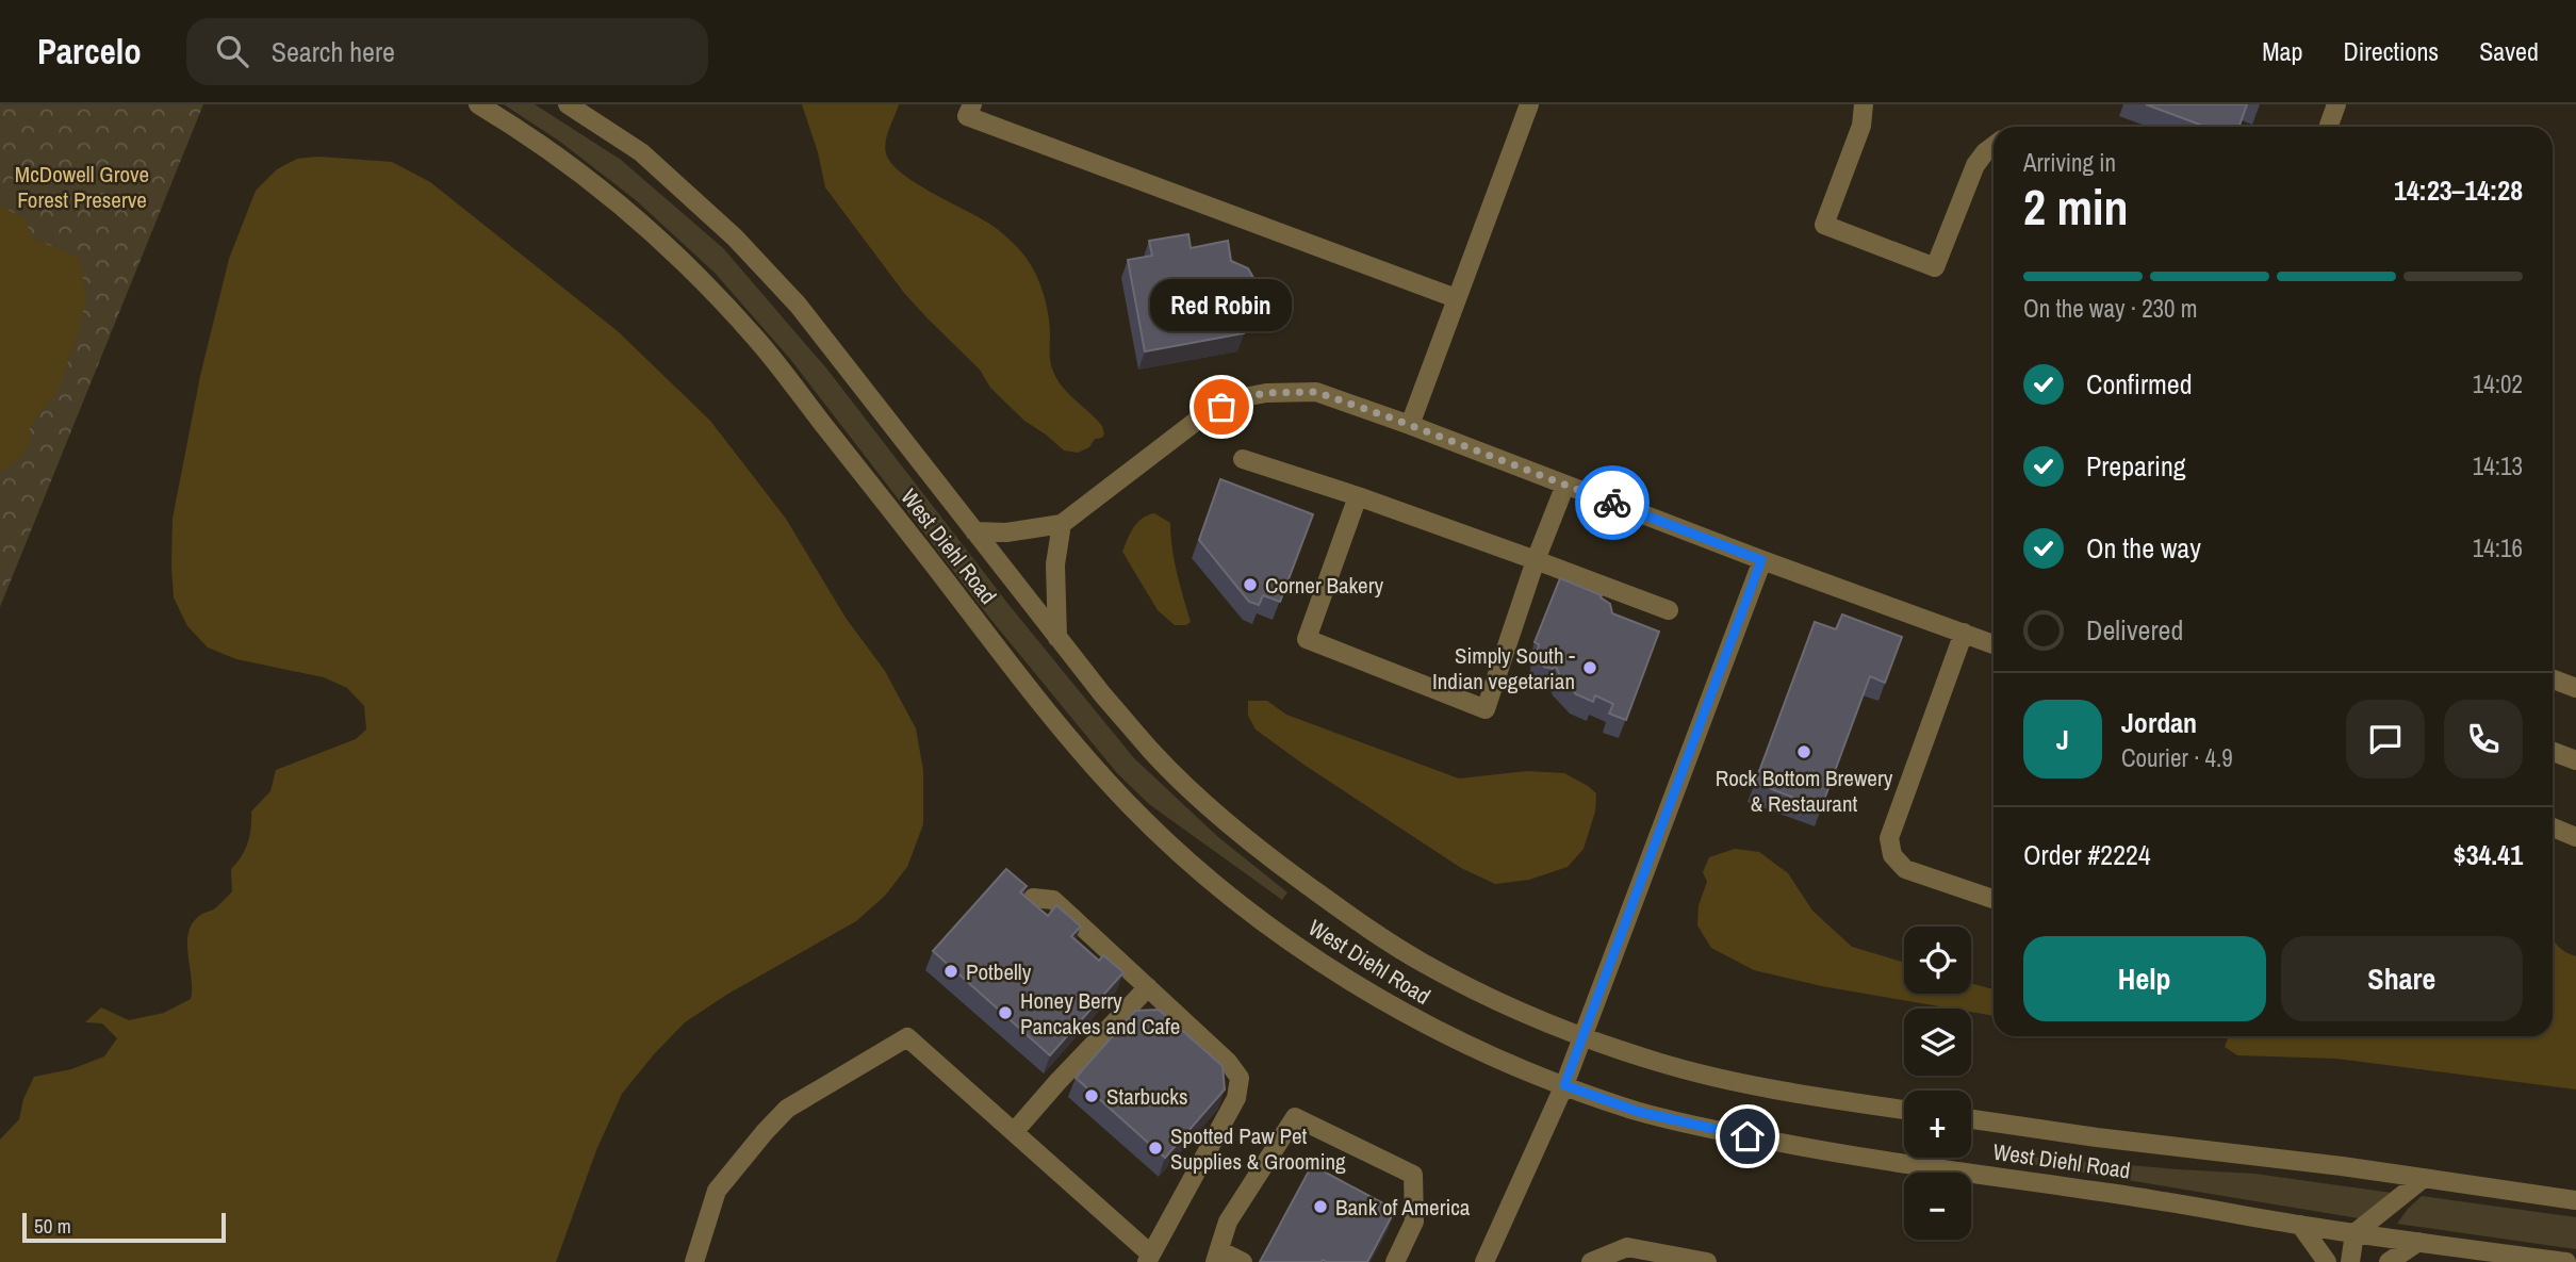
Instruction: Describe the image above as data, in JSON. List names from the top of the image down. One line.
{"streets":{"street":["West Diehl Road"]},"parks":["McDowell Grove Forest Preserve"],"places":["Red Robin","Corner Bakery","Simply South - Indian vegetarian","Rock Bottom Brewery & Restaurant","Potbelly","Honey Berry Pancakes and Cafe","Starbucks","Spotted Paw Pet Supplies & Grooming","Bank of America"],"scale_bar":"50 m","page":{"header":"Parcelo","search":"Search here","nav":["Map","Directions","Saved"],"heading":["2 min","Arriving in","14:23–14:28"],"panel":["Jordan","Courier · 4.9","Order #2224","$34.41"],"bar":"On the way · 230 m","bubble":"Red Robin","list":[["Confirmed","14:02"],["Preparing","14:13"],["On the way","14:16"],"Delivered"],"round":"J","buttons":["Help","Share"],"map_buttons":["+","−"],"scale":"50 m"}}
